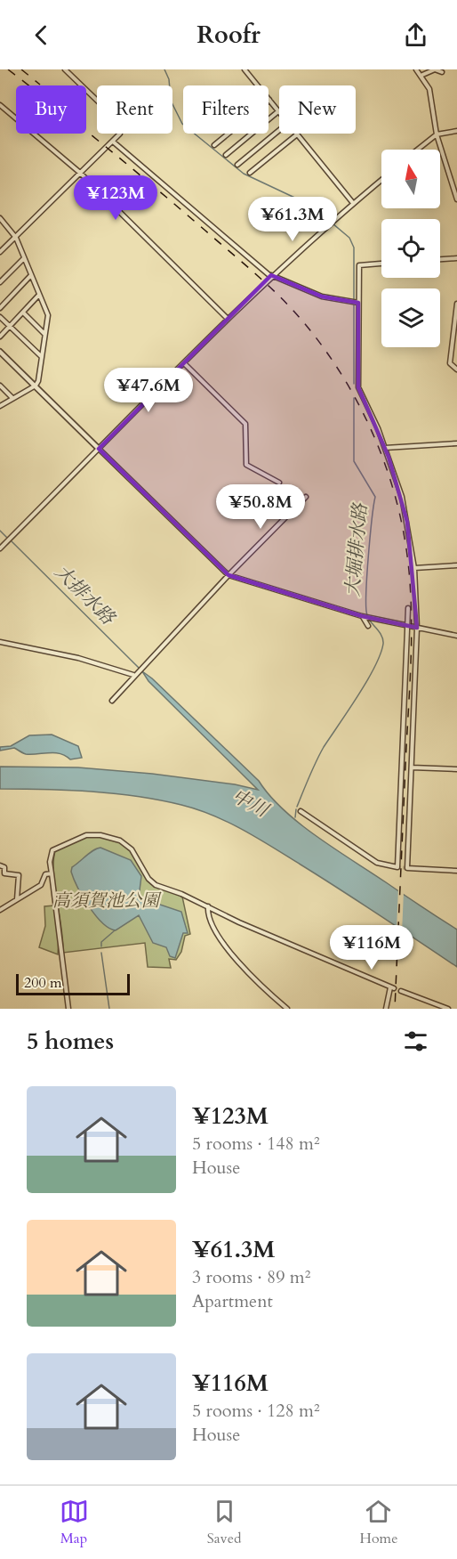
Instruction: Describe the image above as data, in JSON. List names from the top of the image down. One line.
{"water":["大堀排水路","大排水路","中川"],"parks":["高須賀池公園"],"scale_bar":"200 m","north":"top","page":{"header":"Roofr","chip":["Buy","Rent","Filters","New"],"price":["¥123M","¥61.3M","¥47.6M","¥50.8M","¥116M"],"scale":"200 m","heading":"5 homes","list":[{"name":"¥123M","note":"5 rooms · 148 m² · House"},{"name":"¥61.3M","note":"3 rooms · 89 m² · Apartment"},{"name":"¥116M","note":"5 rooms · 128 m² · House"}],"tabs":["Map","Saved","Home"]}}
